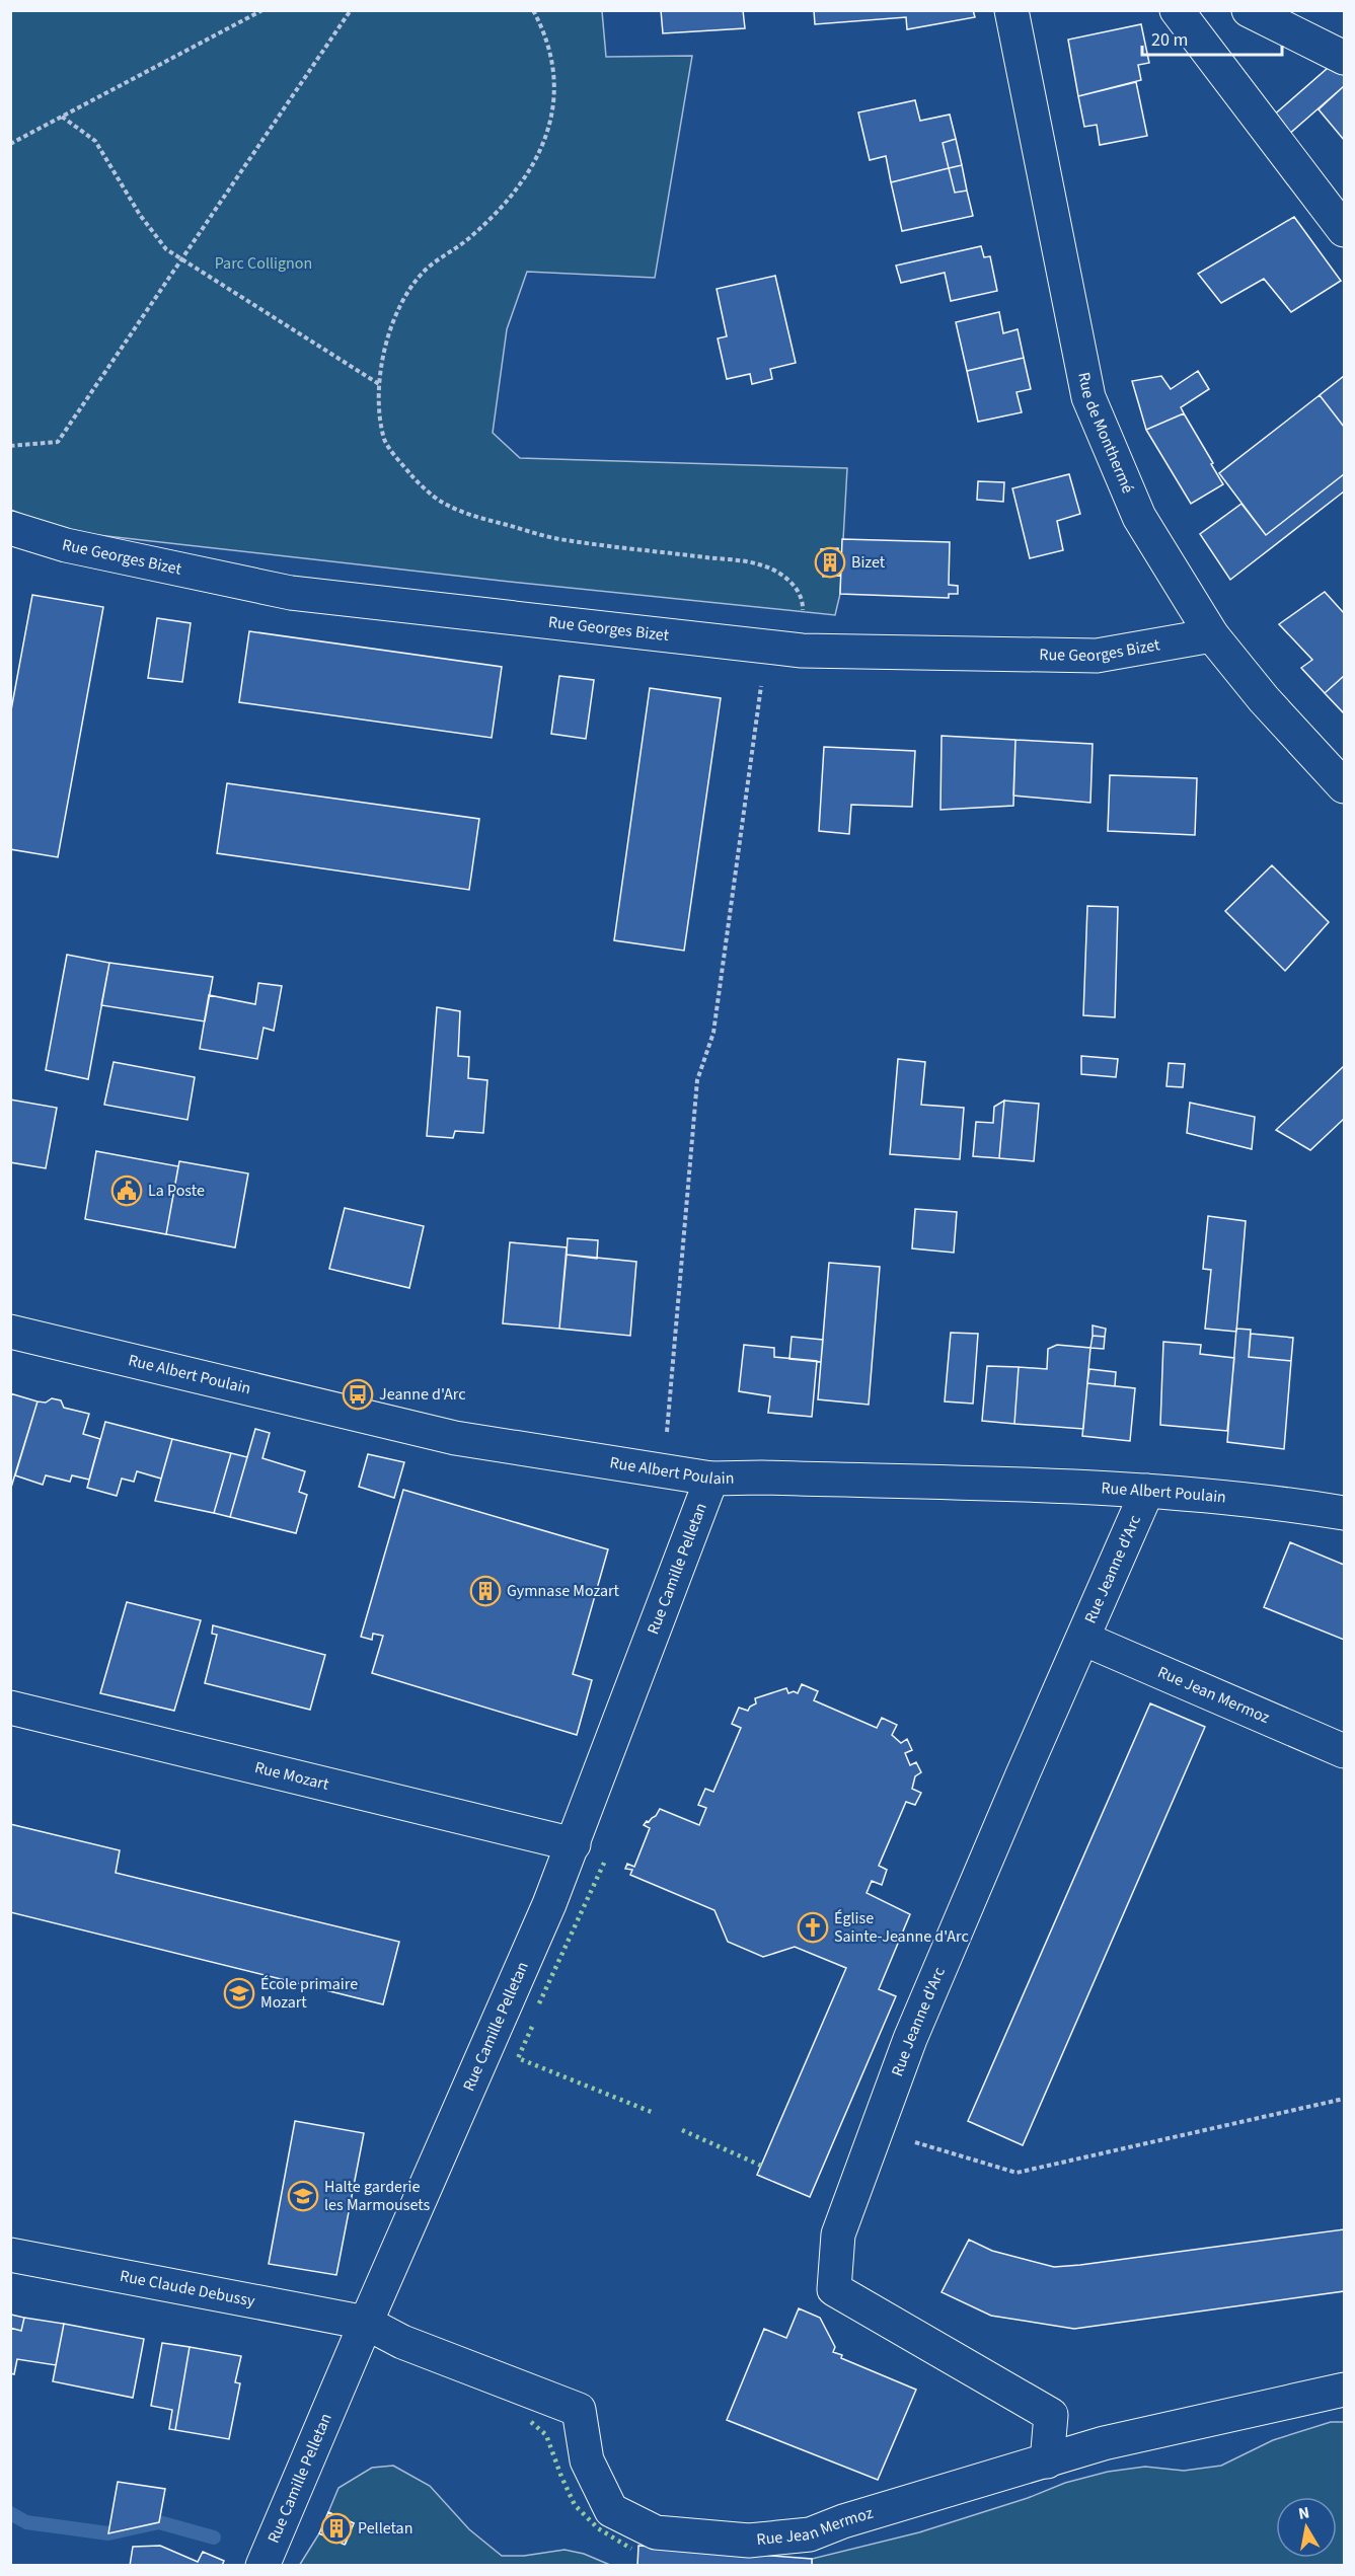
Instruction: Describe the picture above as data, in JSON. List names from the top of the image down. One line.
{"streets":{"street":["Rue de Monthermé","Rue Georges Bizet","Rue Albert Poulain","Rue Camille Pelletan","Rue Jeanne d'Arc","Rue Jean Mermoz","Rue Mozart","Rue Claude Debussy"]},"crossings":[["Rue de Monthermé","Rue Georges Bizet"],["Rue Albert Poulain","Rue Camille Pelletan"],["Rue Albert Poulain","Rue Jeanne d'Arc"],["Rue Camille Pelletan","Rue Jean Mermoz"],["Rue Camille Pelletan","Rue Mozart"],["Rue Camille Pelletan","Rue Claude Debussy"],["Rue Jeanne d'Arc","Rue Jean Mermoz"],["Rue Jean Mermoz","Rue Claude Debussy"]],"parks":["Parc Collignon"],"places":{"building":["Bizet","Gymnase Mozart","Pelletan"],"public building":["La Poste"],"bus stop":["Jeanne d'Arc"],"church":["Église Sainte-Jeanne d'Arc"],"school or university":["École primaire Mozart","Halte garderie les Marmousets"]},"scale_bar":"20 m","north":"top"}
